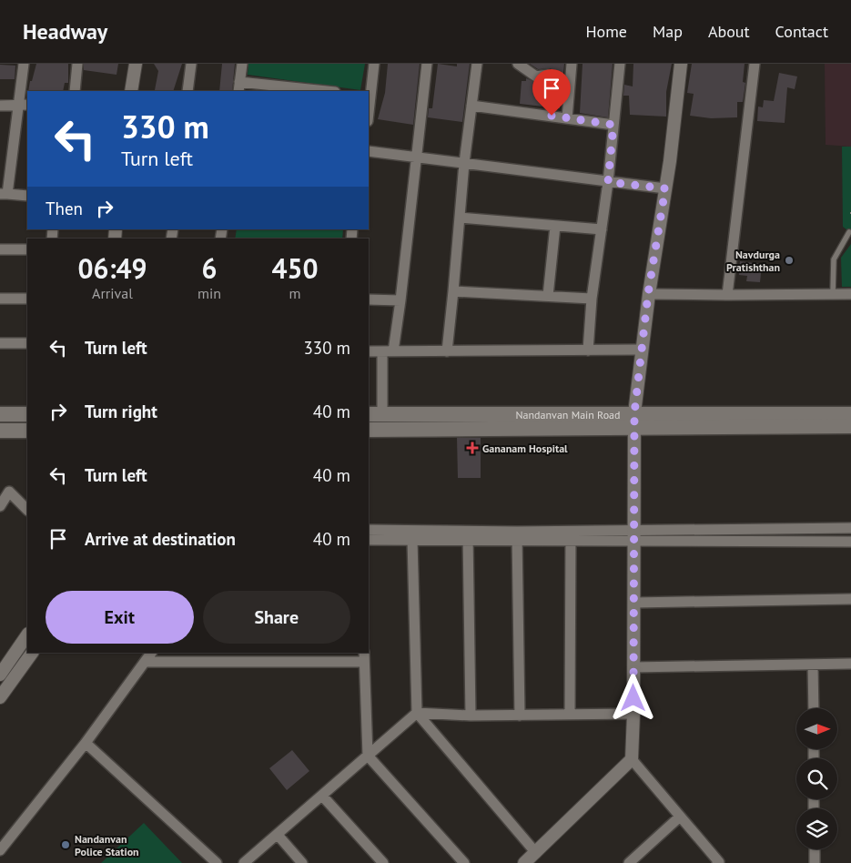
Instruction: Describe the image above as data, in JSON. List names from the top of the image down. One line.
{"streets":{"main road":["Nandanvan Main Road"]},"places":{"other":["Navdurga Pratishthan","Nandanvan Police Station"],"health":["Gananam Hospital"]},"north":"right","page":{"header":"Headway","nav":["Home","Map","About","Contact"],"turn":["330 m","Turn left"],"then":"Then","eta":["06:49","Arrival","6","min","450","m"],"list":[{"name":"Turn left","value":"330 m"},{"name":"Turn right","value":"40 m"},{"name":"Turn left","value":"40 m"},{"name":"Arrive at destination","value":"40 m"}],"buttons":["Exit","Share"]}}
